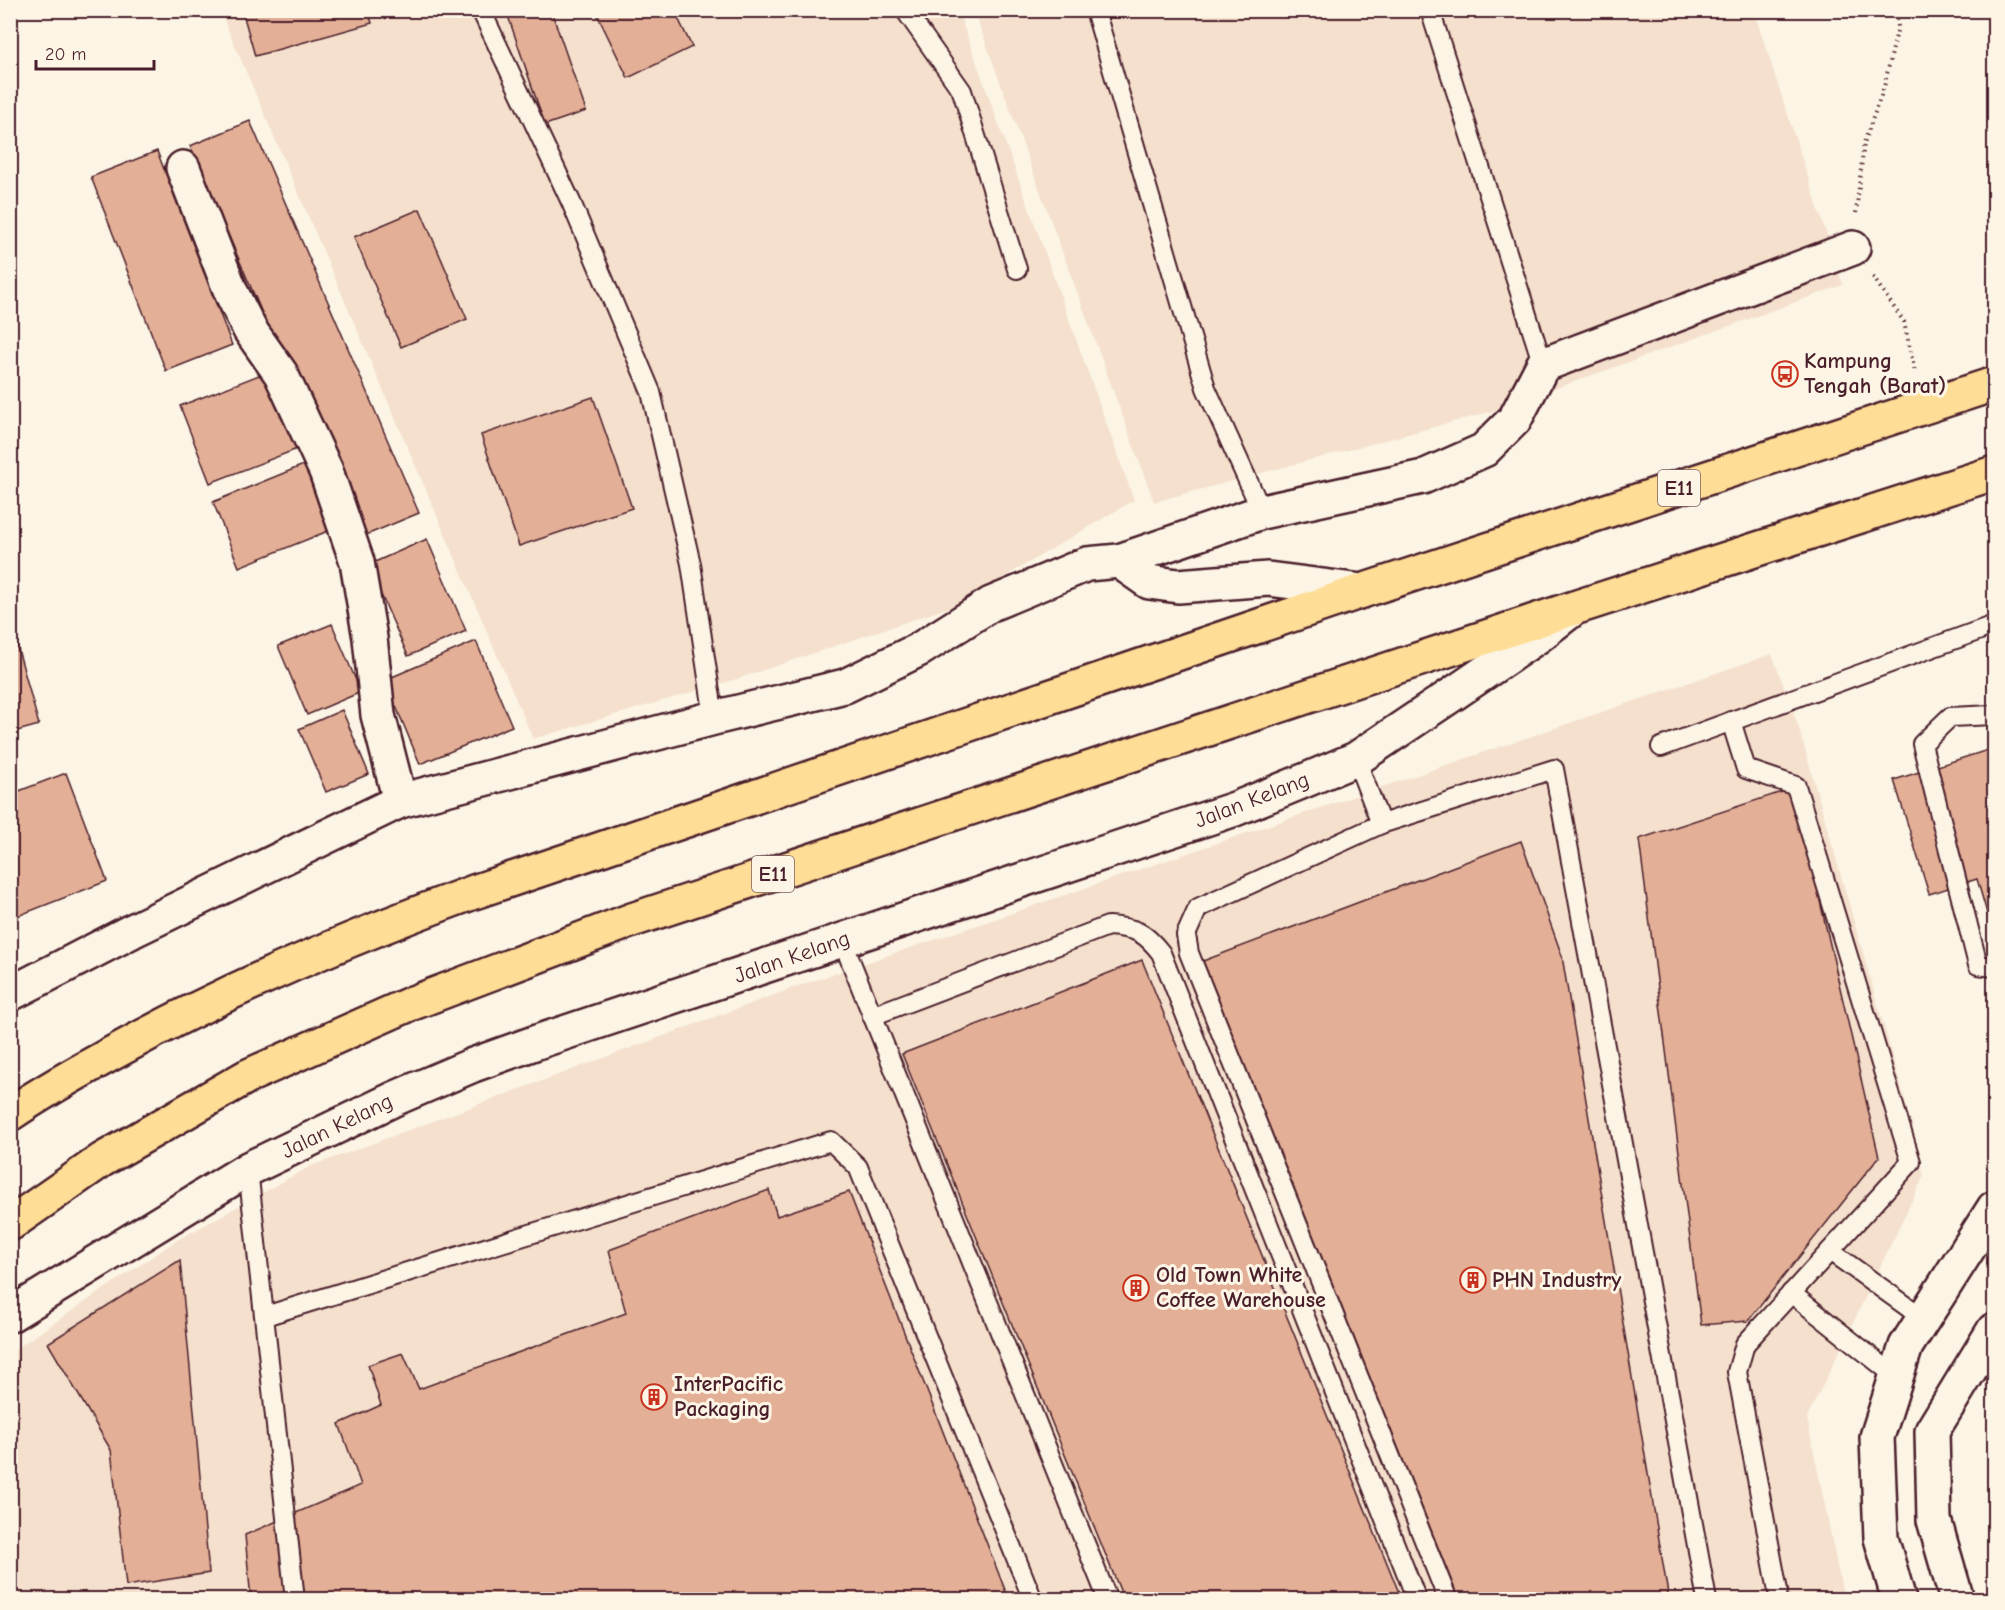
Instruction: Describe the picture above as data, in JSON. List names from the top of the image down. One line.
{"streets":{"highway":["E11"],"street":["Jalan Kelang"]},"crossings":[["E11","Jalan Kelang"]],"places":{"bus stop":["Kampung Tengah (Barat)"],"building":["PHN Industry","Old Town White Coffee Warehouse","InterPacific Packaging"]},"scale_bar":"20 m"}
